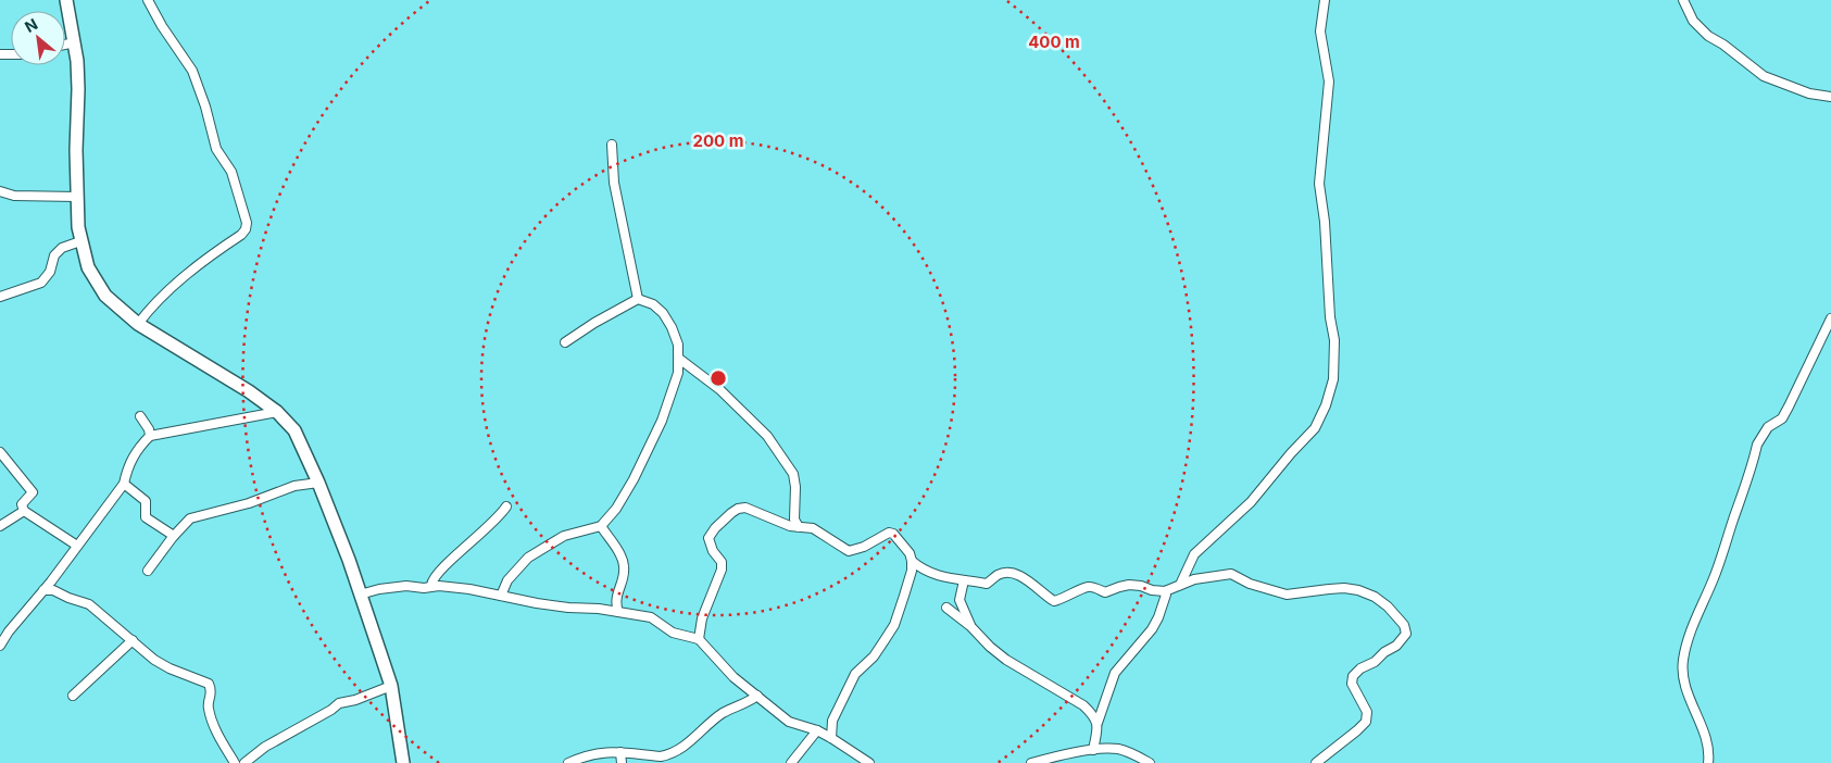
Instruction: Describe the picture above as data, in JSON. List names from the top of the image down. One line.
{"north":"top left","rings":["400 m","200 m"]}
